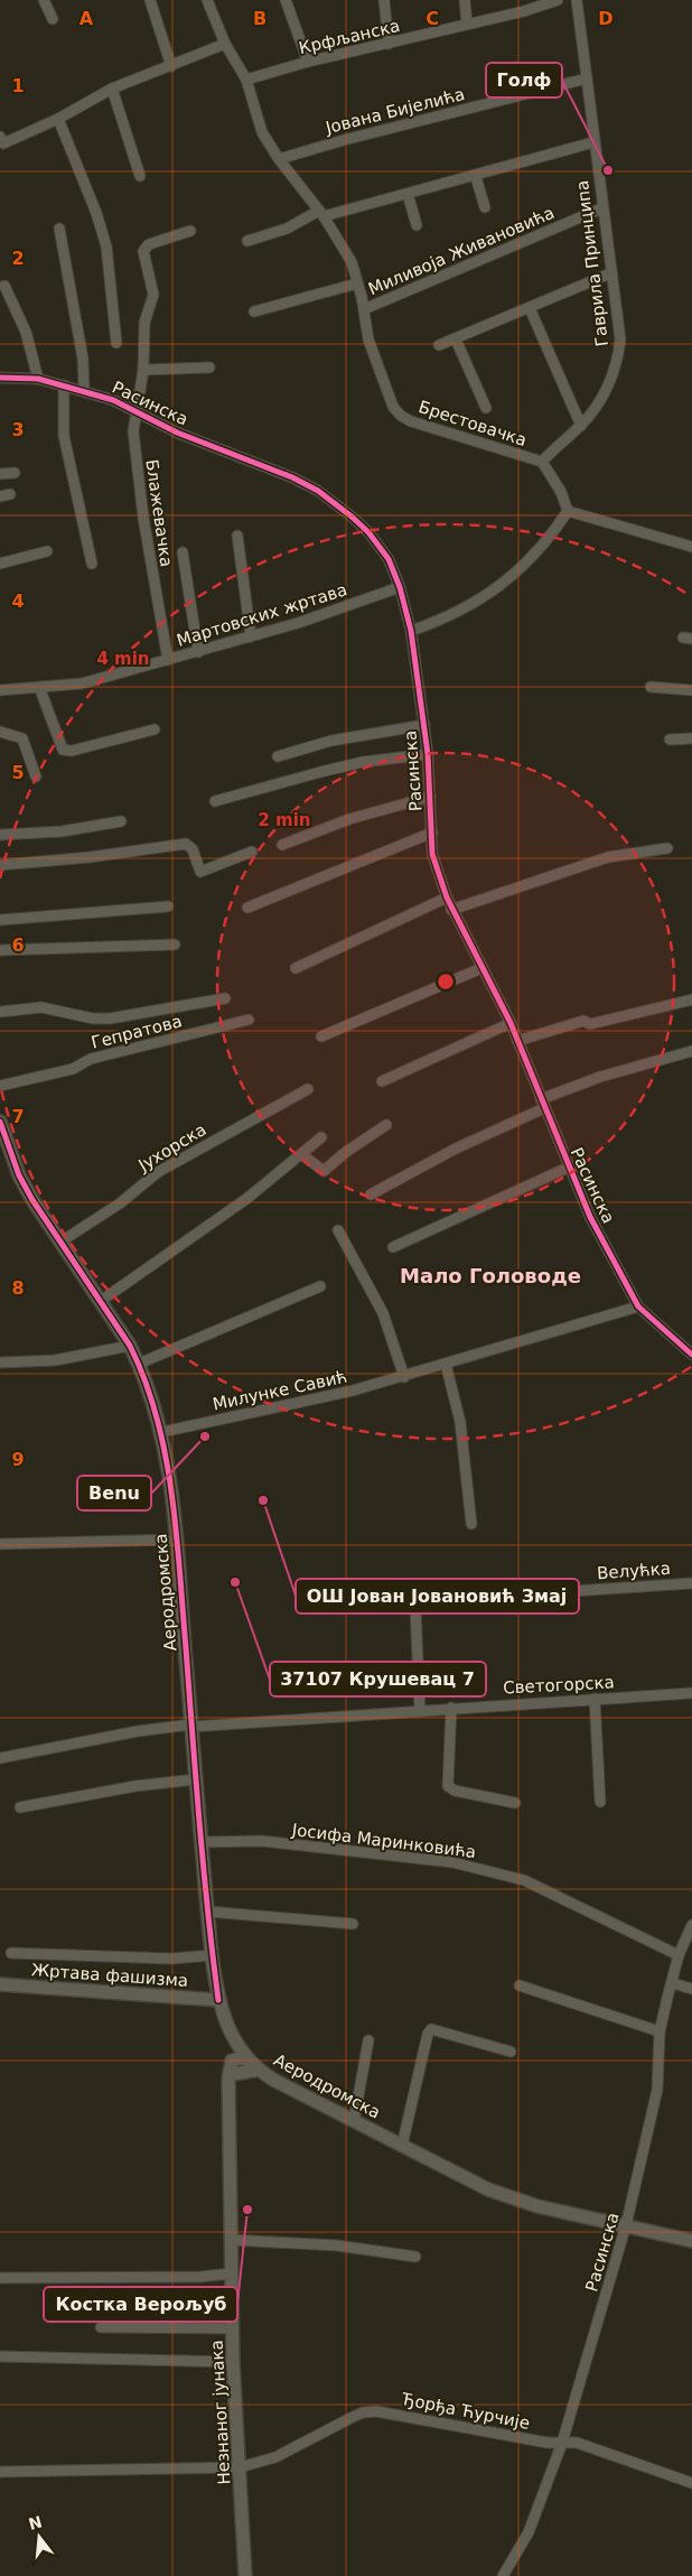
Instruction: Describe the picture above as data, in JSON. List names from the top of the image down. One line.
{"streets":{"street":["Крфљанска","Јована Бијелића","Миливоја Живановића","Гаврила Принципа","Расинска","Брестовачка","Блажевачка","Мартовских жртава","Гепратова","Јухорска","Милунке Савић","Велућка","Аеродромска","Светогорска","Јосифа Маринковића","Жртава фашизма","Ђорђа Ћурчије","Незнаног јунака"]},"crossings":[["Крфљанска","Брестовачка"],["Јована Бијелића","Гаврила Принципа"],["Јована Бијелића","Брестовачка"],["Миливоја Живановића","Гаврила Принципа"],["Миливоја Живановића","Брестовачка"],["Гаврила Принципа","Брестовачка"],["Расинска","Блажевачка"],["Расинска","Мартовских жртава"],["Расинска","Милунке Савић"],["Расинска","Аеродромска"],["Расинска","Јосифа Маринковића"],["Расинска","Ђорђа Ћурчије"],["Блажевачка","Мартовских жртава"],["Јухорска","Аеродромска"],["Милунке Савић","Аеродромска"],["Велућка","Светогорска"],["Аеродромска","Светогорска"],["Аеродромска","Јосифа Маринковића"],["Аеродромска","Жртава фашизма"],["Аеродромска","Незнаног јунака"],["Ђорђа Ћурчије","Незнаног јунака"]],"districts":["Мало Головоде"],"places":["Голф","Benu","ОШ Јован Јовановић Змај","37107 Крушевац 7","Костка Верољуб"],"north":"top","grid":{"columns":["A","B","C","D"],"rows":["1","2","3","4","5","6","7","8","9"]},"rings":["4 min","2 min"]}
